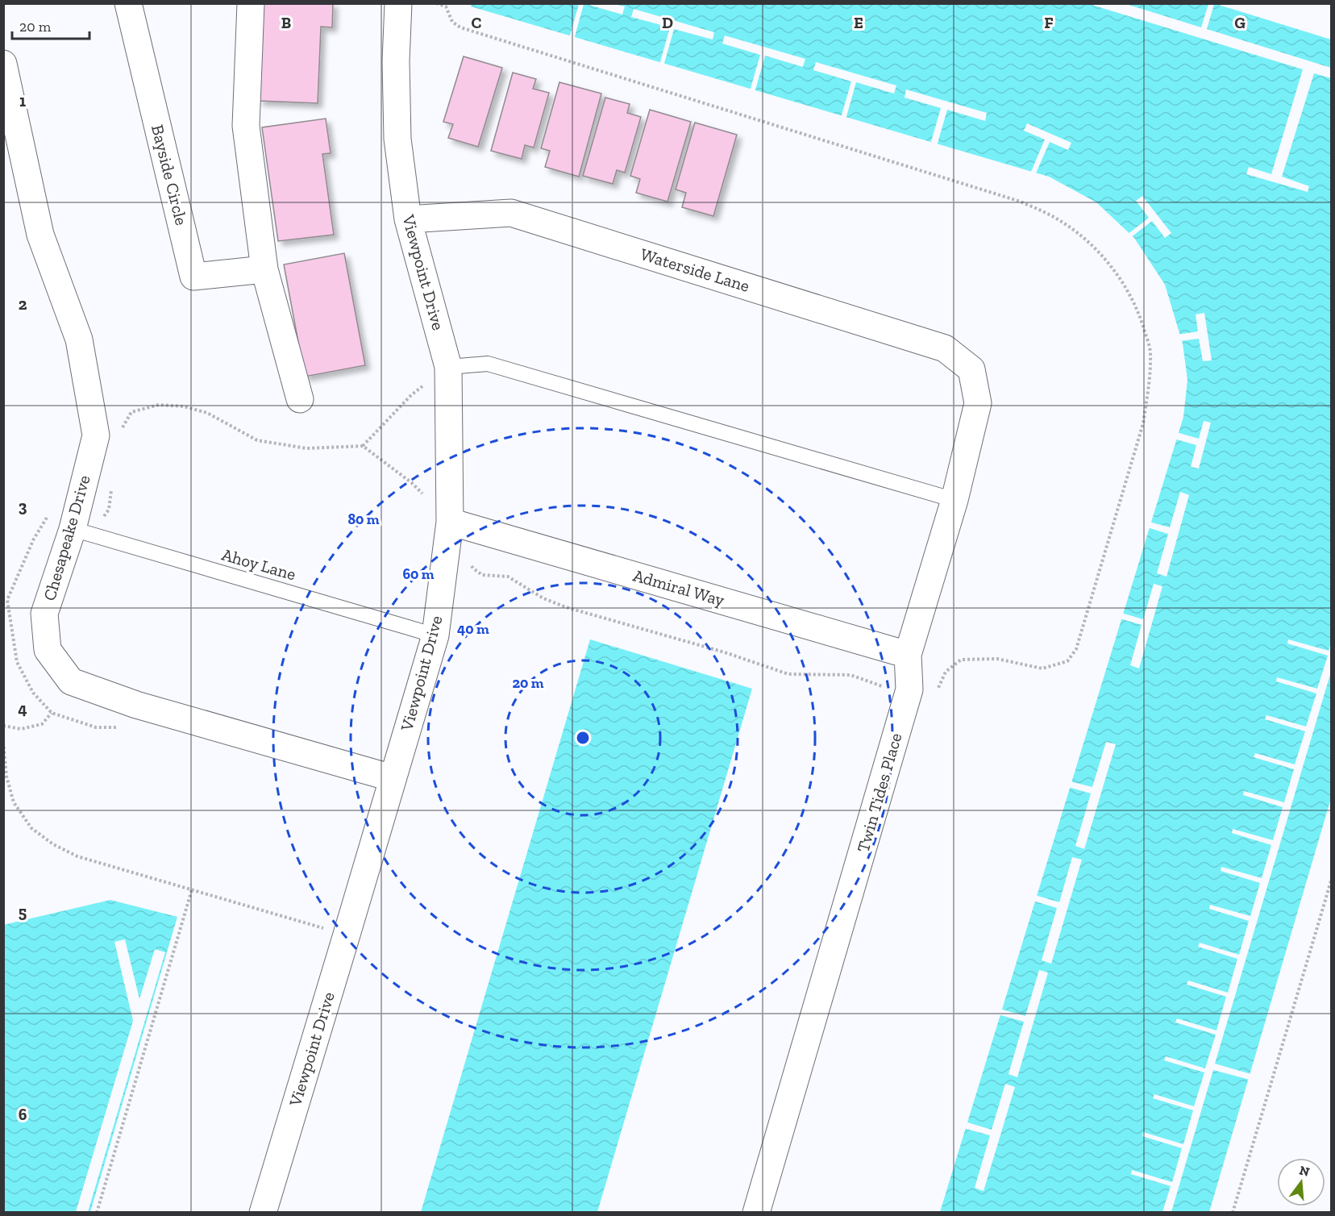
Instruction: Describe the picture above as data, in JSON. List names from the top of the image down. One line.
{"streets":{"street":["Bayside Circle","Waterside Lane","Viewpoint Drive","Chesapeake Drive","Admiral Way","Twin Tides Place"],"lane":["Ahoy Lane"]},"crossings":[["Waterside Lane","Viewpoint Drive"],["Waterside Lane","Twin Tides Place"],["Viewpoint Drive","Chesapeake Drive"],["Viewpoint Drive","Ahoy Lane"],["Viewpoint Drive","Admiral Way"],["Chesapeake Drive","Ahoy Lane"],["Admiral Way","Twin Tides Place"]],"scale_bar":"20 m","north":"top","grid":{"columns":["B","C","D","E","F","G"],"rows":["1","2","3","4","5","6"]},"rings":["80 m","60 m","40 m","20 m"]}
